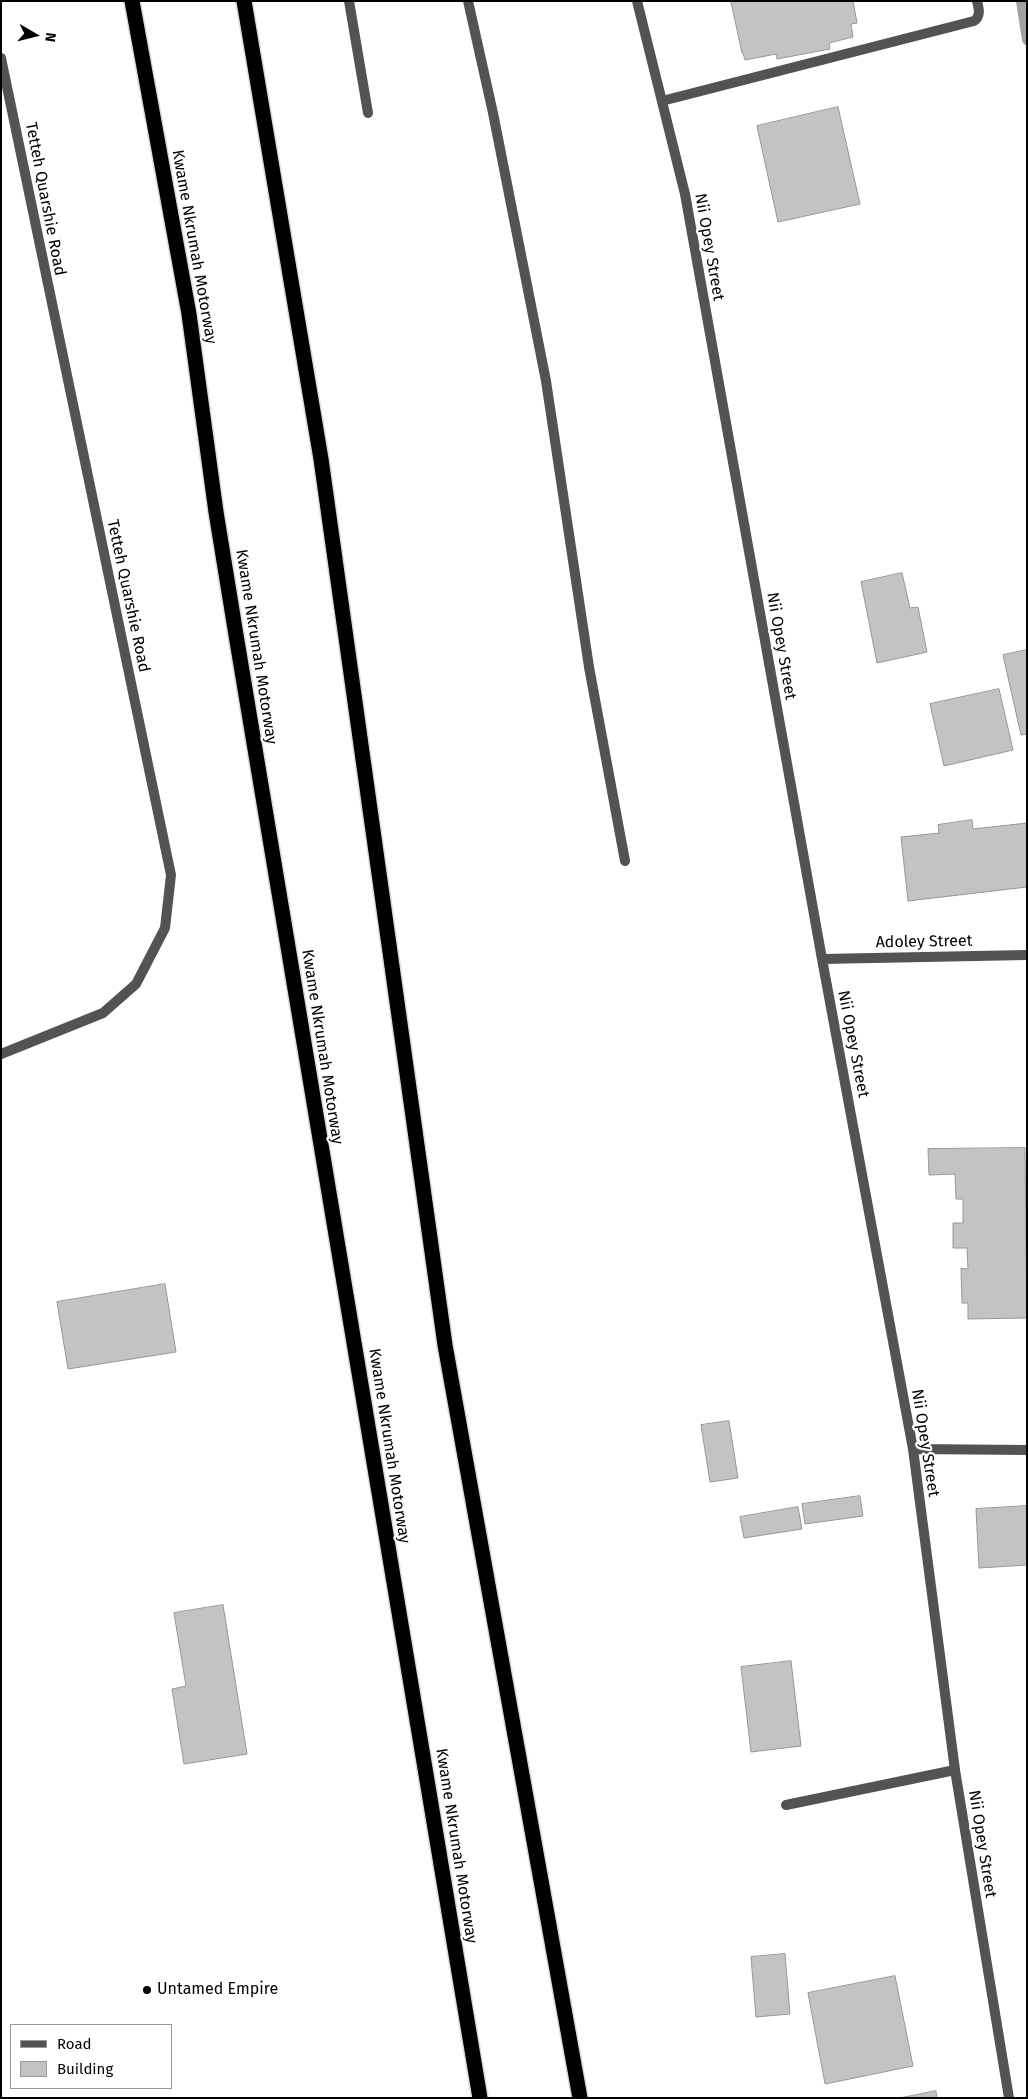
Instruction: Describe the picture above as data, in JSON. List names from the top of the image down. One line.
{"streets":{"highway":["Kwame Nkrumah Motorway"],"street":["Tetteh Quarshie Road","Nii Opey Street","Adoley Street"]},"crossings":[["Nii Opey Street","Adoley Street"]],"places":["Untamed Empire"],"legend":["Road","Building"],"north":"right"}
